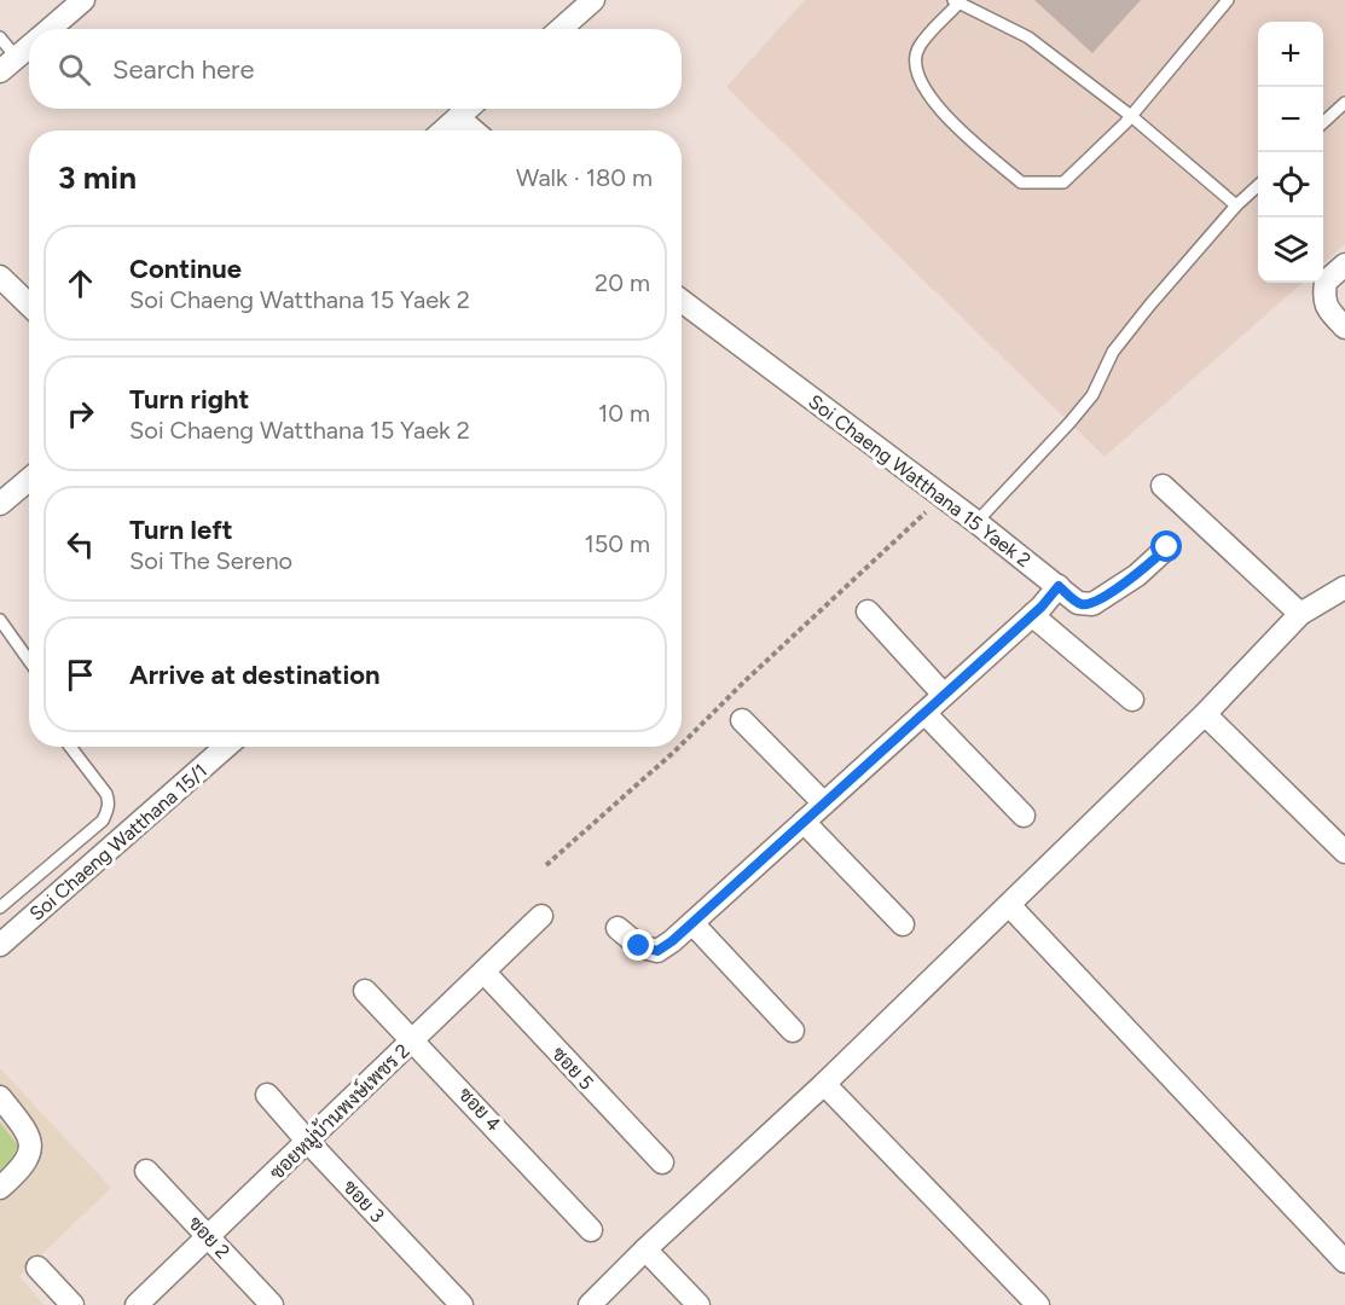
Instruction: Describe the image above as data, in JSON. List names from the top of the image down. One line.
{"streets":{"street":["Soi Chaeng Watthana 15 Yaek 2","Soi Chaeng Watthana 15/1","ซอย 5","ซอย 4","ซอยหมู่บ้านพงษ์เพชร 2","ซอย 3","ซอย 2"]},"crossings":[["ซอย 5","ซอยหมู่บ้านพงษ์เพชร 2"],["ซอย 4","ซอยหมู่บ้านพงษ์เพชร 2"],["ซอยหมู่บ้านพงษ์เพชร 2","ซอย 3"],["ซอยหมู่บ้านพงษ์เพชร 2","ซอย 2"]],"page":{"map_buttons":["+","−"],"search":"Search here","heading":["3 min","Walk · 180 m"],"list":[["Continue","Soi Chaeng Watthana 15 Yaek 2","20 m"],["Turn right","Soi Chaeng Watthana 15 Yaek 2","10 m"],["Turn left","Soi The Sereno","150 m"],"Arrive at destination"]}}
